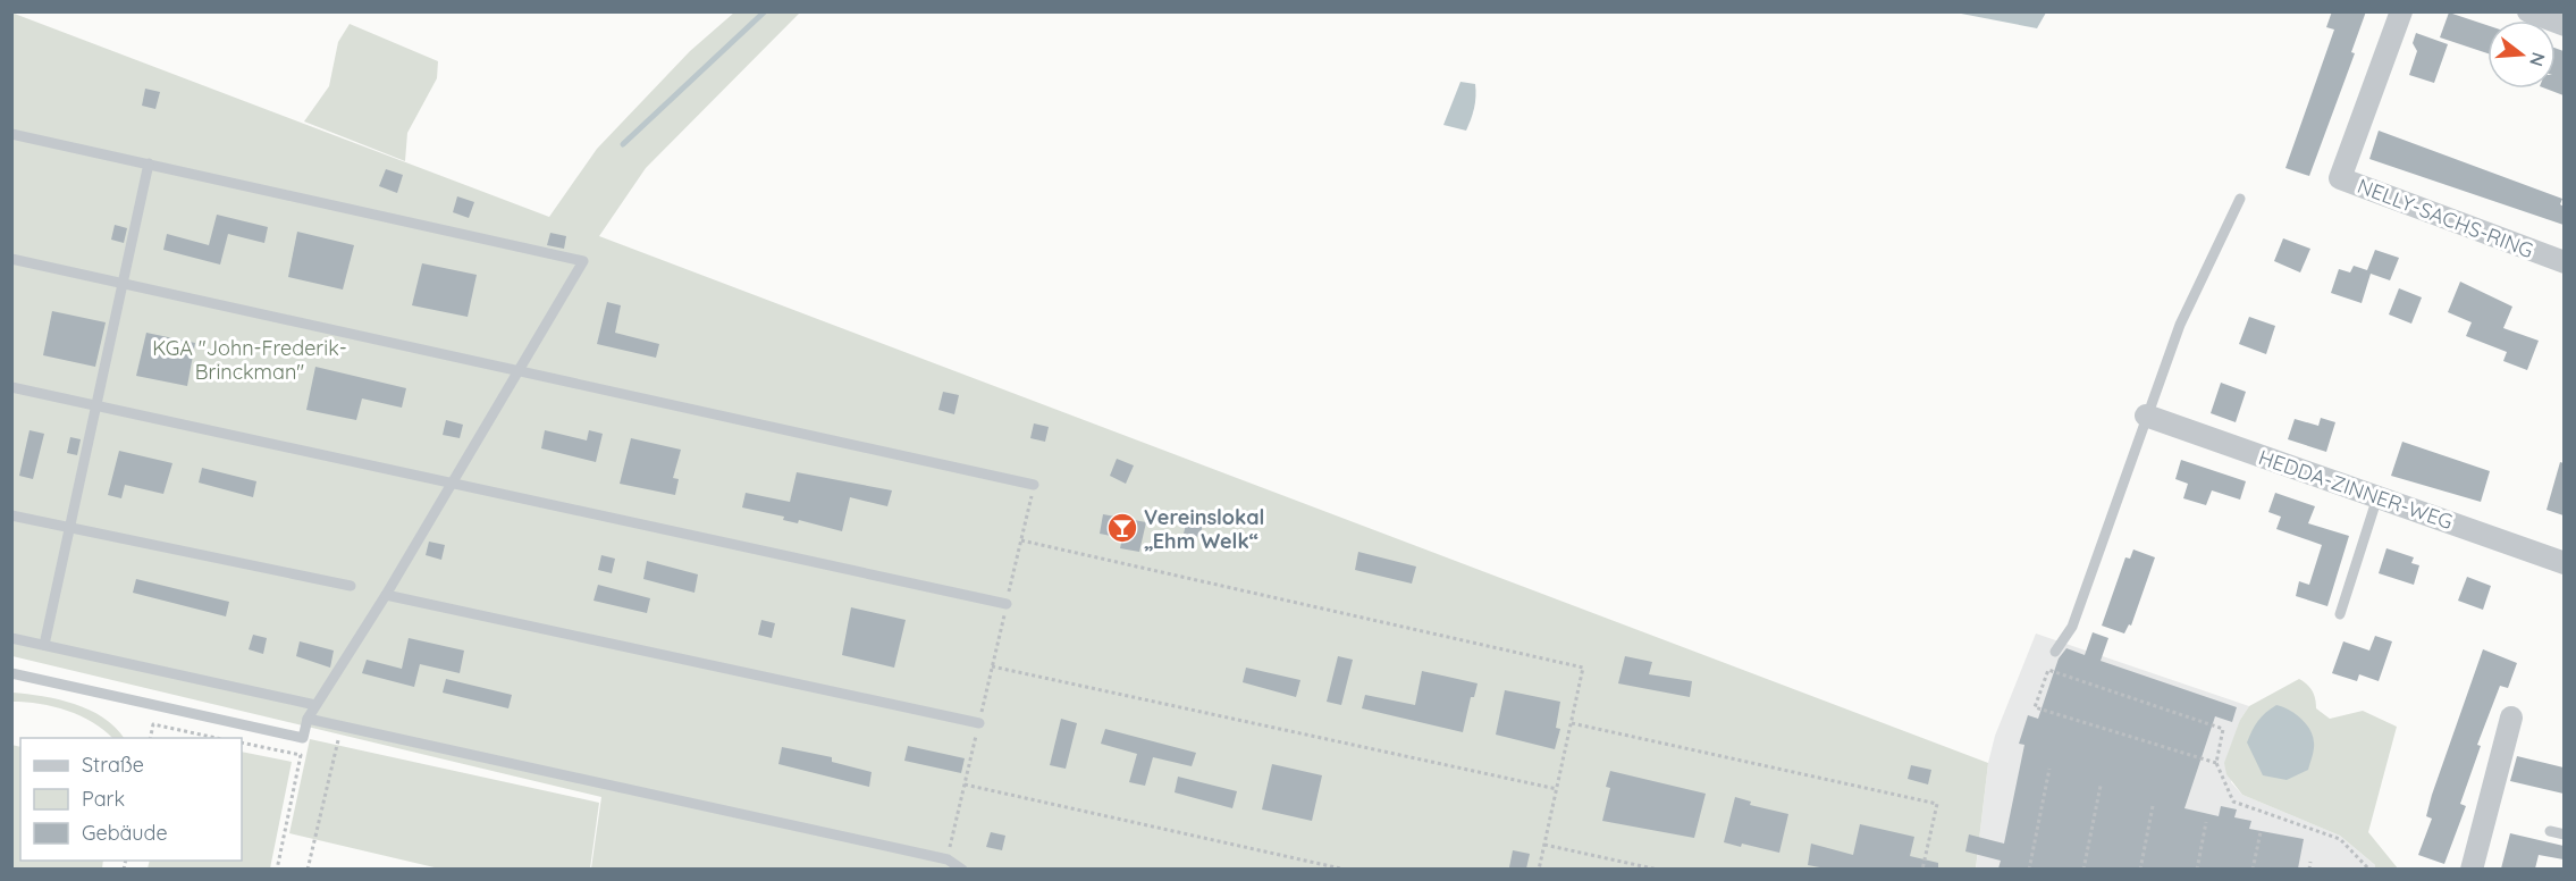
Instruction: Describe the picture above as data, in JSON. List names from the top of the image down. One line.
{"streets":{"street":["NELLY-SACHS-RING","HEDDA-ZINNER-WEG"]},"parks":["KGA \"John-Frederik- Brinckman\""],"places":{"bar":["Vereinslokal „Ehm Welk“"]},"legend":["Straße","Park","Gebäude"],"north":"right"}
